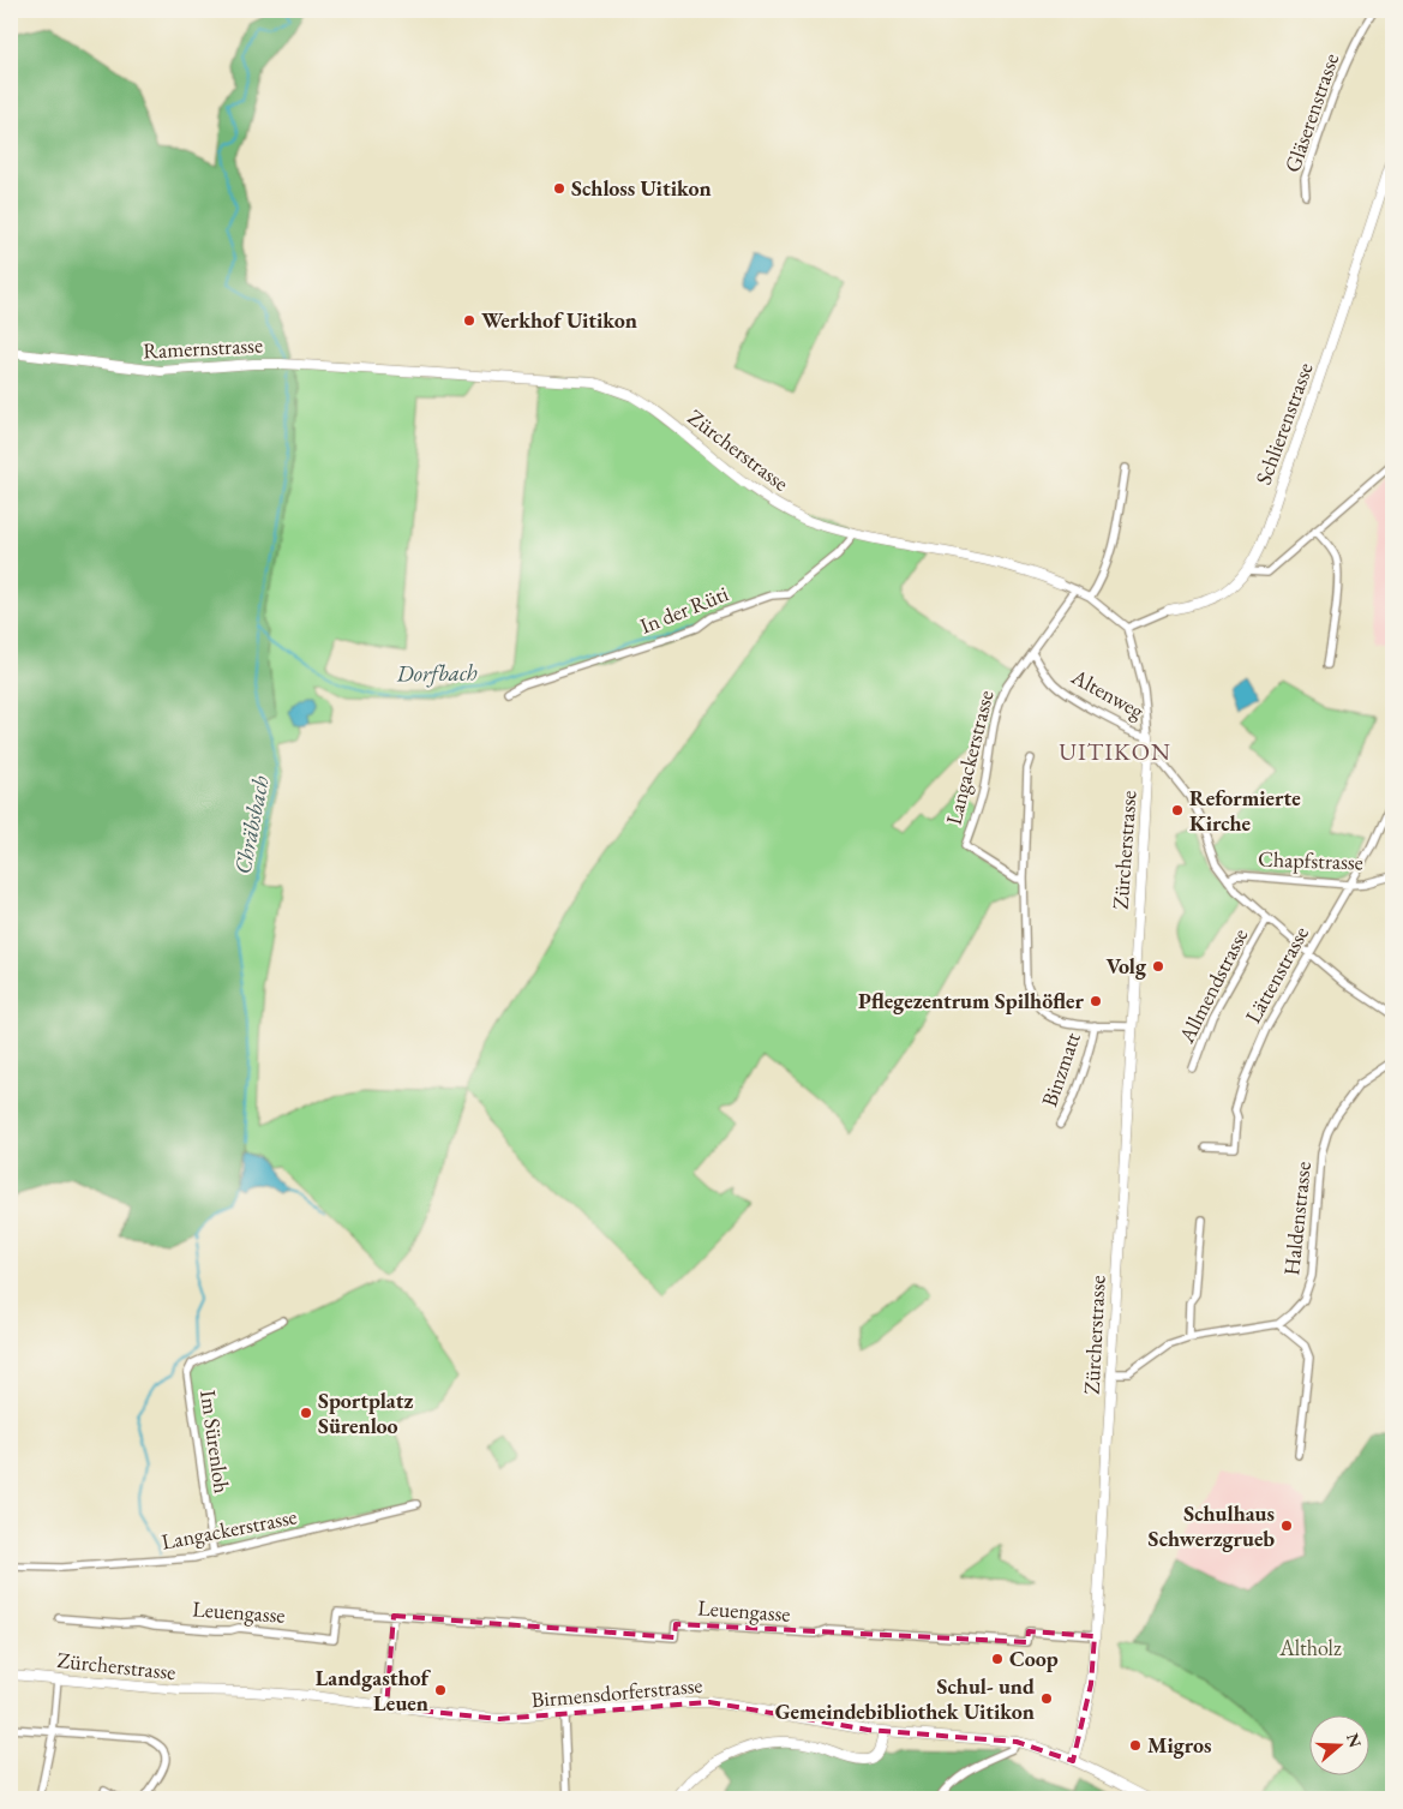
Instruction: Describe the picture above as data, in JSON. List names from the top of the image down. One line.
{"streets":{"street":["Gläserenstrasse","Ramernstrasse","Schlierenstrasse","Zürcherstrasse","In der Rüti","Altenweg","Langackerstrasse","Chapfstrasse","Lättenstrasse","Allmendstrasse","Binzmatt","Haldenstrasse","Im Sürenloh","Leuengasse","Birmensdorferstrasse"]},"crossings":[["Ramernstrasse","Zürcherstrasse"],["Schlierenstrasse","Zürcherstrasse"],["Zürcherstrasse","In der Rüti"],["Zürcherstrasse","Altenweg"],["Zürcherstrasse","Langackerstrasse"],["Zürcherstrasse","Allmendstrasse"],["Zürcherstrasse","Leuengasse"],["Zürcherstrasse","Birmensdorferstrasse"],["Altenweg","Langackerstrasse"],["Langackerstrasse","Im Sürenloh"],["Chapfstrasse","Lättenstrasse"],["Chapfstrasse","Allmendstrasse"],["Lättenstrasse","Allmendstrasse"]],"districts":["UITIKON"],"water":["Dorfbach","Chräbsbach"],"parks":["Altholz"],"places":["Schloss Uitikon","Werkhof Uitikon","Reformierte Kirche","Volg","Pflegezentrum Spilhöfler","Sportplatz Sürenloo","Schulhaus Schwerzgrueb","Coop","Landgasthof Leuen","Schul- und Gemeindebibliothek Uitikon","Migros"],"north":"right"}
